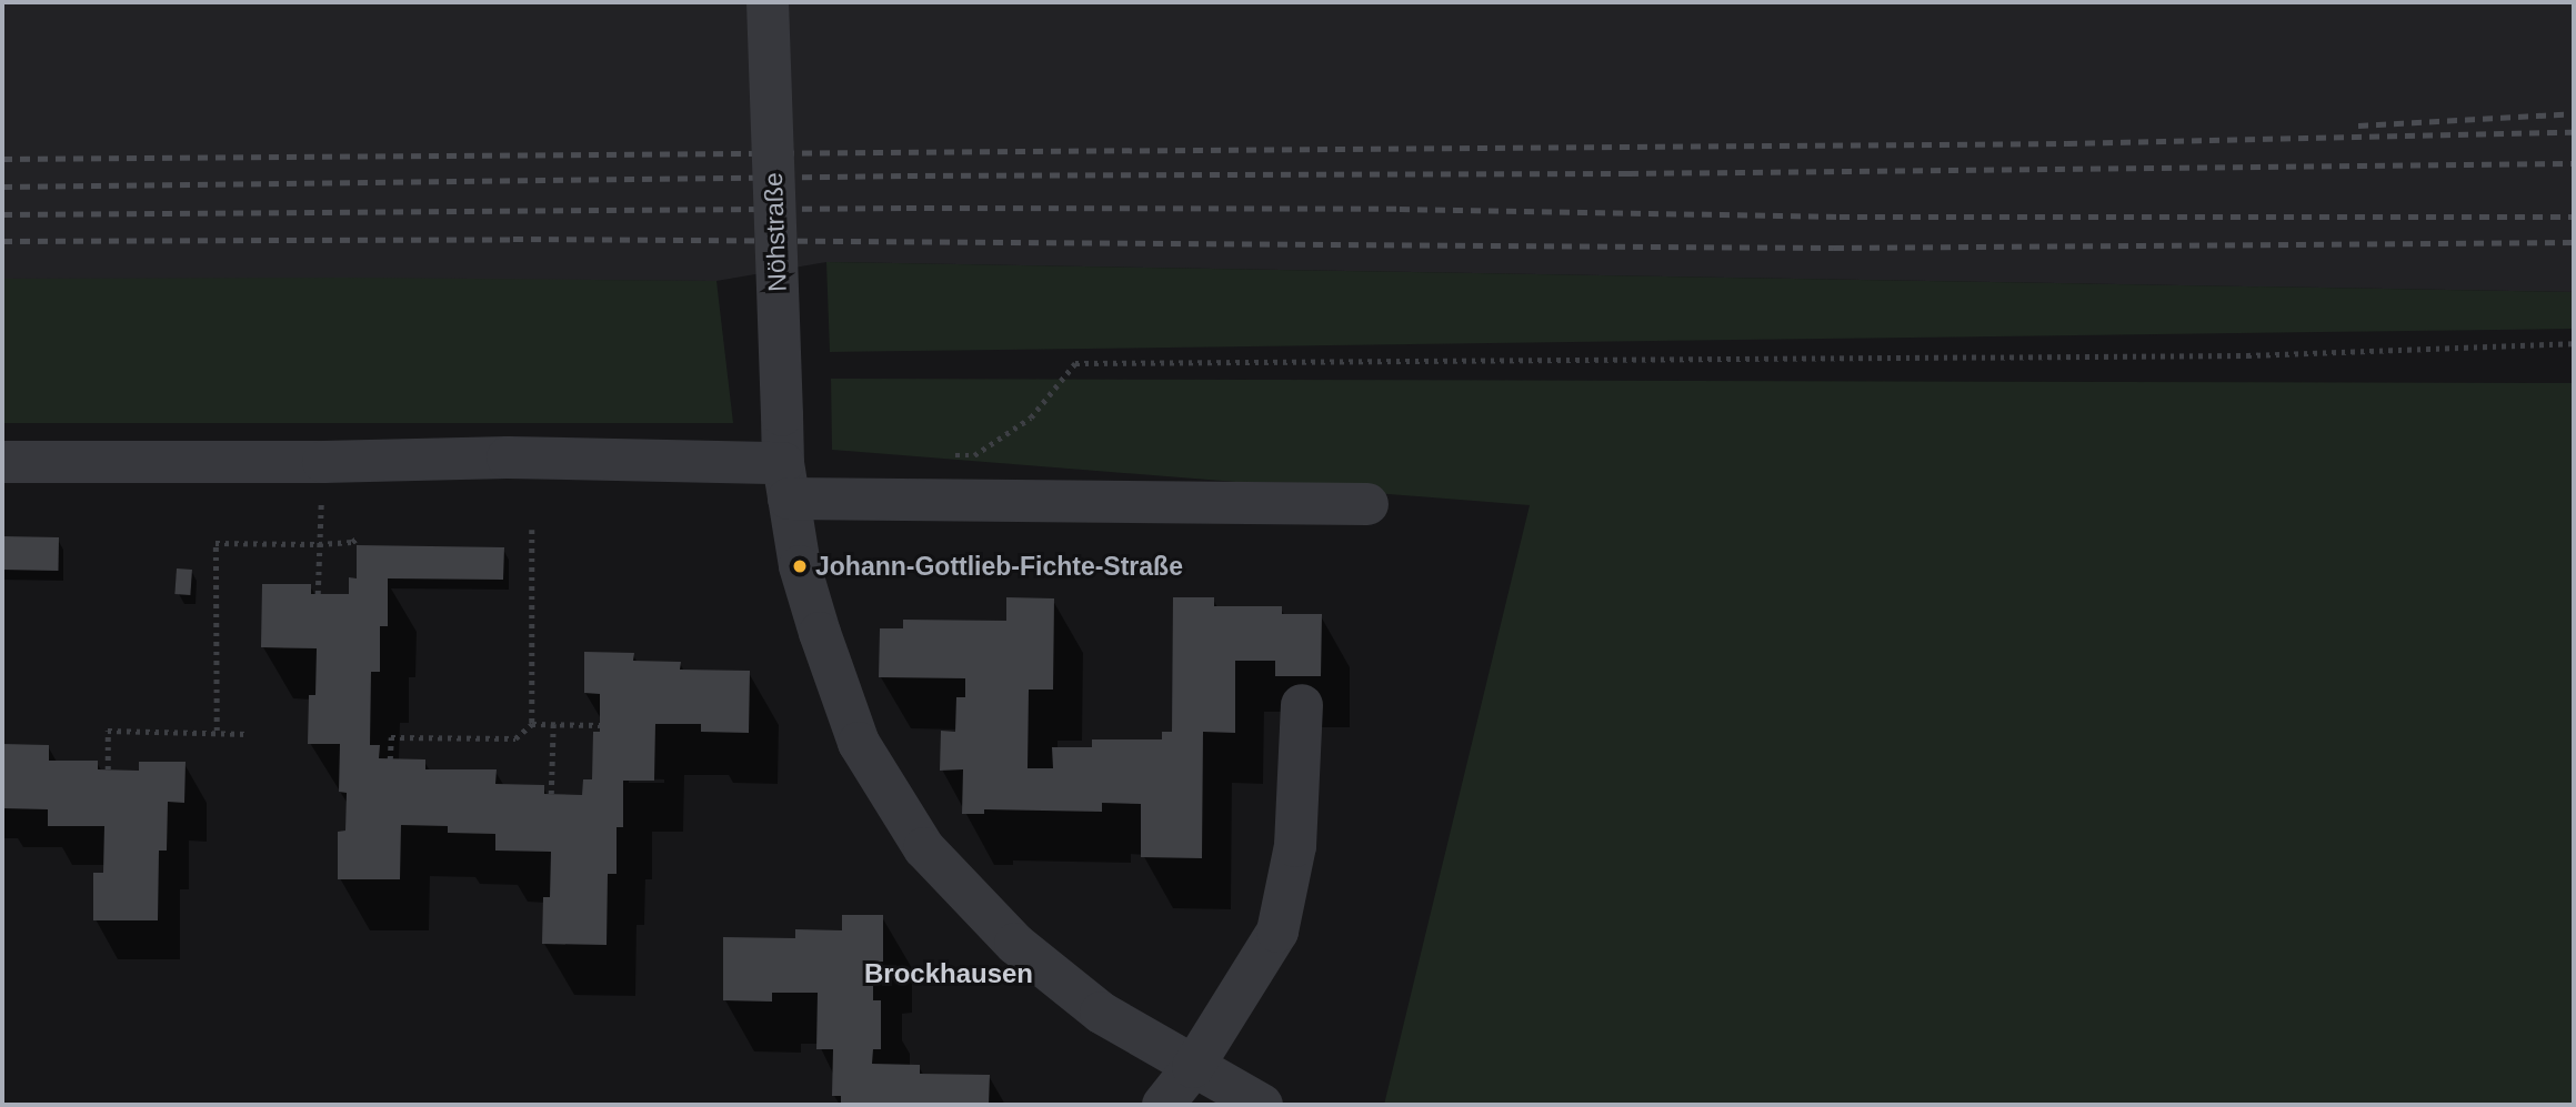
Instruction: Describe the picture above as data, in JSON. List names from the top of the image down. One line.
{"streets":{"street":["Nöhstraße"]},"districts":["Brockhausen"],"places":["Johann-Gottlieb-Fichte-Straße"]}
